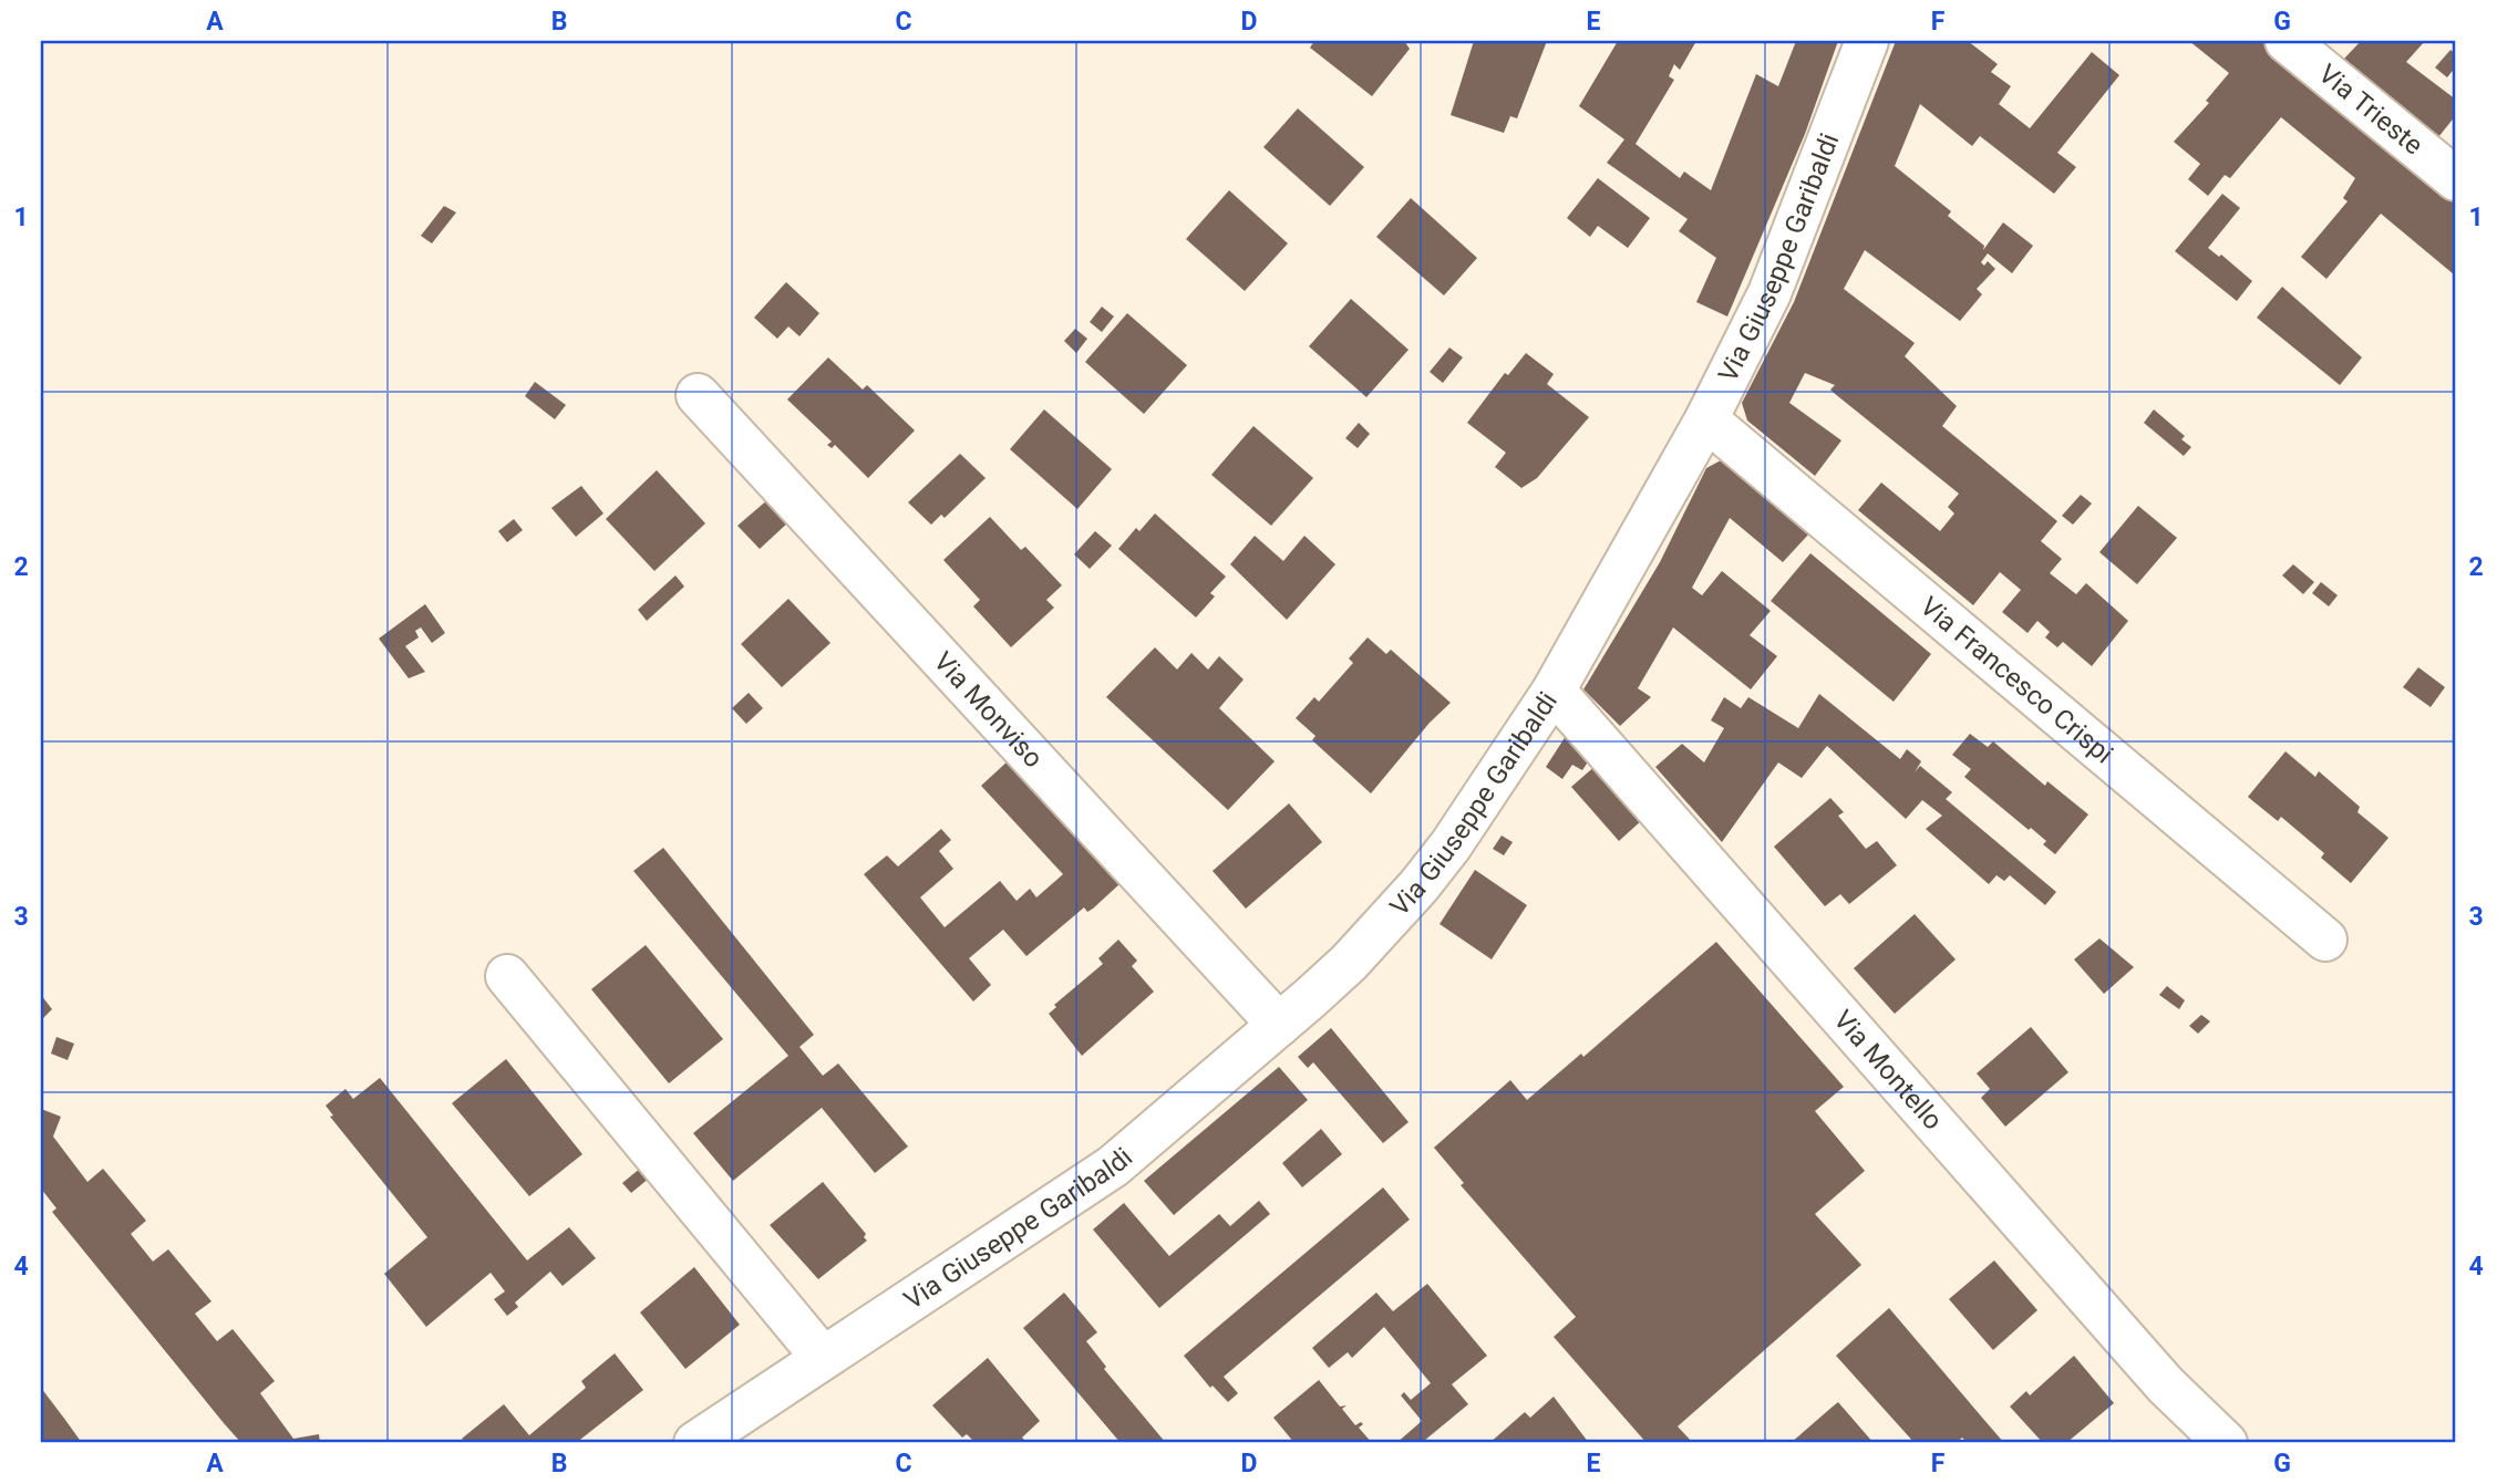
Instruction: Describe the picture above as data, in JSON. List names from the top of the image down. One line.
{"streets":{"street":["Via Trieste","Via Giuseppe Garibaldi","Via Francesco Crispi","Via Monviso","Via Montello"]},"crossings":[["Via Giuseppe Garibaldi","Via Francesco Crispi"],["Via Giuseppe Garibaldi","Via Monviso"],["Via Giuseppe Garibaldi","Via Montello"]],"grid":{"columns":["A","B","C","D","E","F","G"],"rows":["1","2","3","4"]}}
